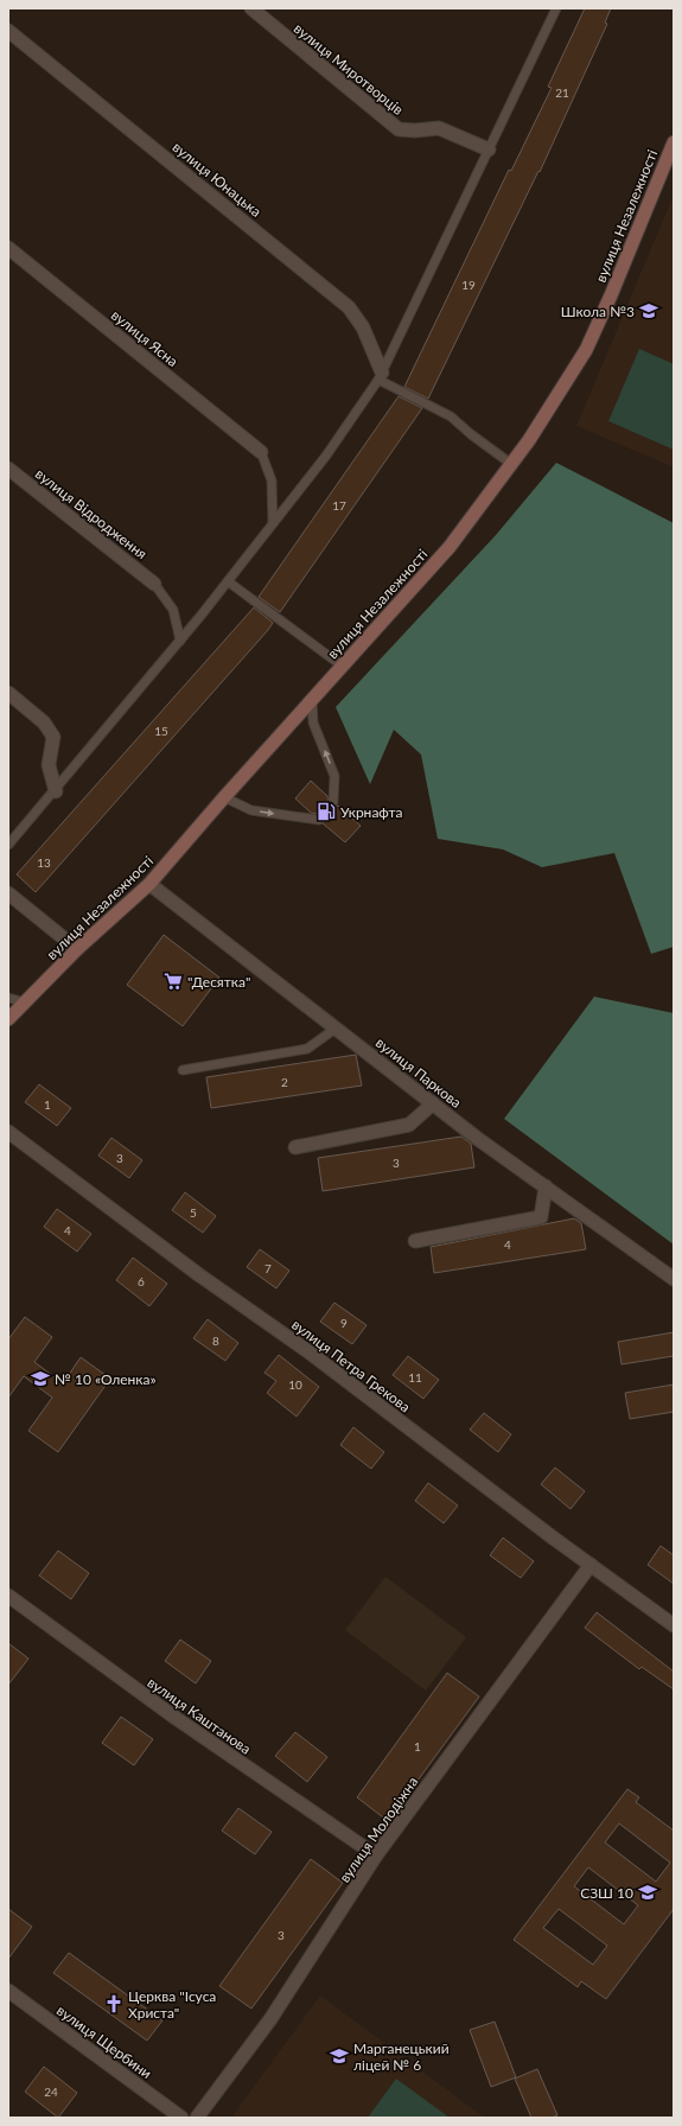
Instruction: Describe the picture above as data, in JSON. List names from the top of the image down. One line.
{"streets":{"main road":["вулиця Незалежності"],"street":["вулиця Миротворців","вулиця Юнацька","вулиця Ясна","вулиця Відродження","вулиця Паркова","вулиця Петра Грекова","вулиця Каштанова","вулиця Молодіжна","вулиця Щербини"]},"crossings":[["вулиця Незалежності","вулиця Паркова"],["вулиця Петра Грекова","вулиця Молодіжна"],["вулиця Каштанова","вулиця Молодіжна"]],"places":{"school or university":["Школа №3","№ 10 «Оленка»","СЗШ 10","Марганецький ліцей № 6"],"fuel station":["Укрнафта"],"supermarket":["\"Десятка\""],"church":["Церква \"Ісуса Христа\""]},"house_numbers":["21","19","17","15","13","2","1","3","3","5","4","4","7","6","9","8","11","10","1","3","24"]}
